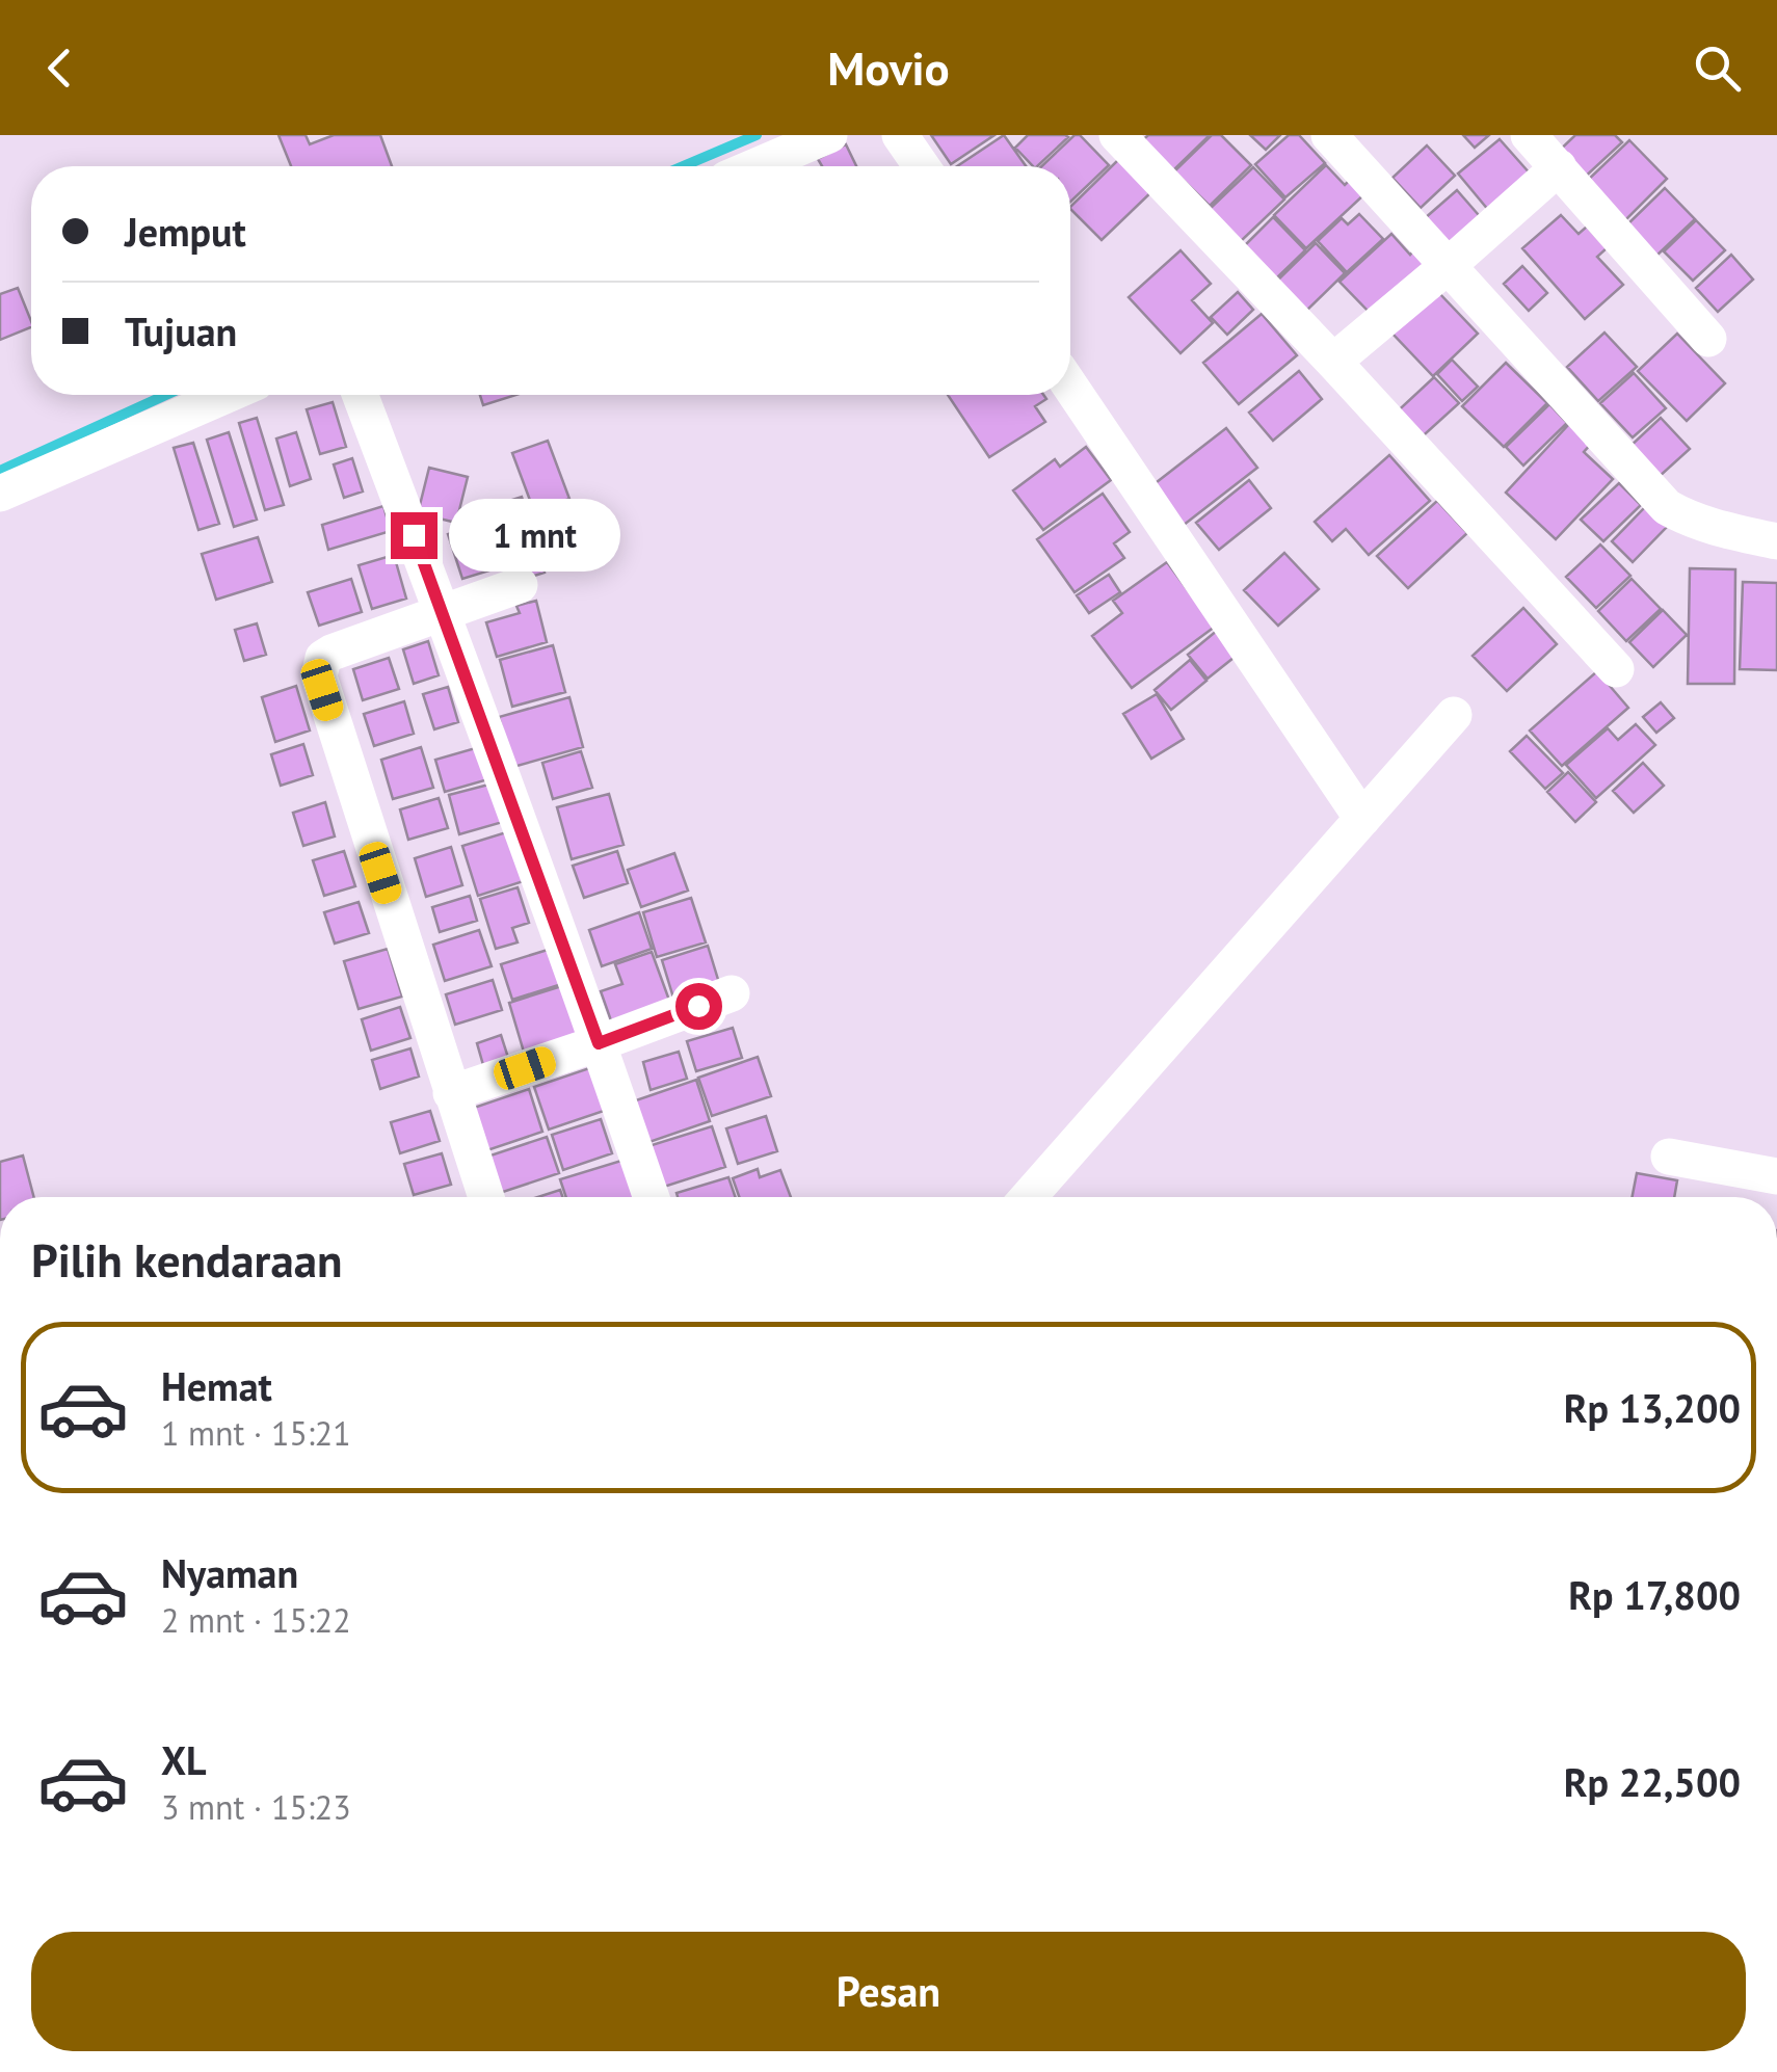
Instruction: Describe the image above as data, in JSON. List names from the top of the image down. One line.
{"page":{"header":"Movio","banner":["Jemput","Tujuan"],"bubble":"1 mnt","heading":"Pilih kendaraan","list":[{"name":"Hemat","note":"1 mnt · 15:21","value":"Rp 13,200"},{"name":"Nyaman","note":"2 mnt · 15:22","value":"Rp 17,800"},{"name":"XL","note":"3 mnt · 15:23","value":"Rp 22,500"}],"buttons":"Pesan"}}
